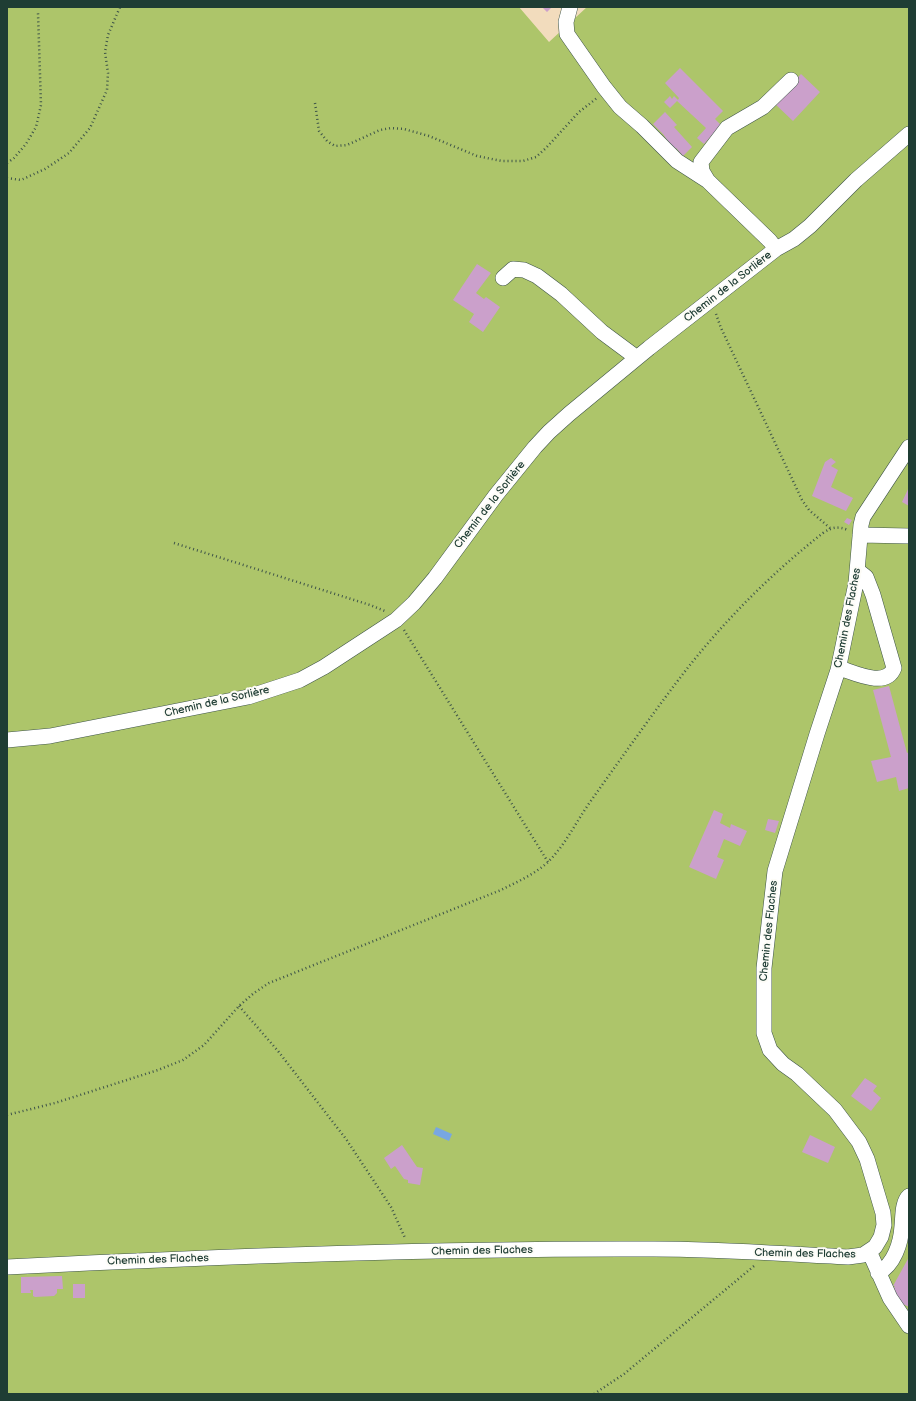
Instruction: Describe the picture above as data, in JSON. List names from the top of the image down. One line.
{"streets":{"street":["Chemin de la Sorlière","Chemin des Flaches"]}}
